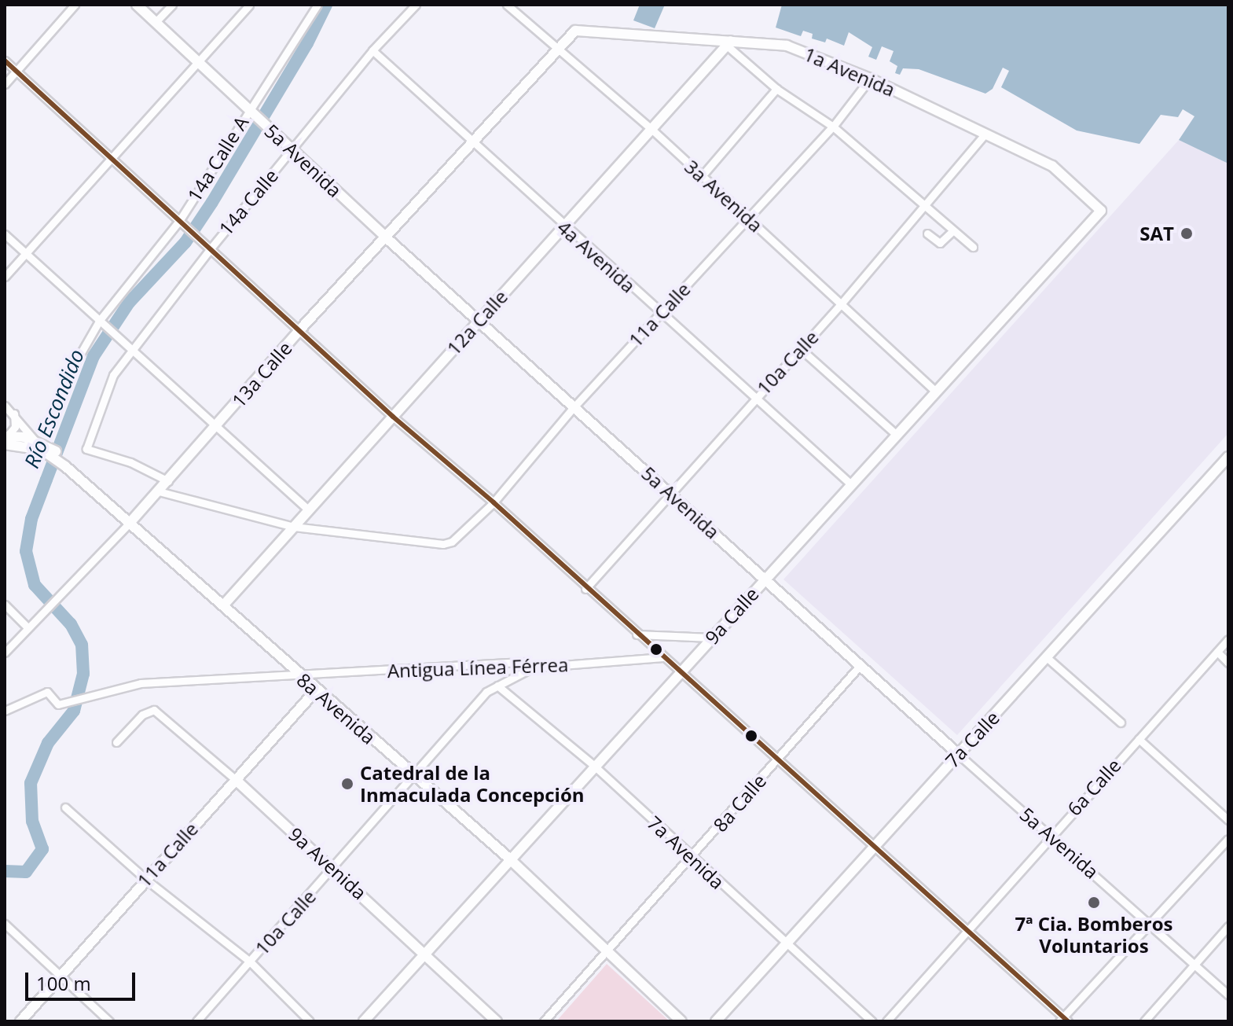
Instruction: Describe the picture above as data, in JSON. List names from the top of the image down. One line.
{"streets":{"street":["1a Avenida","14a Calle A","5a Avenida","3a Avenida","14a Calle","4a Avenida","11a Calle","12a Calle","10a Calle","13a Calle","9a Calle","Antigua Línea Férrea","8a Avenida","7a Calle","6a Calle","8a Calle","7a Avenida","9a Avenida"]},"crossings":[["1a Avenida","11a Calle"],["1a Avenida","12a Calle"],["1a Avenida","10a Calle"],["1a Avenida","13a Calle"],["1a Avenida","9a Calle"],["14a Calle A","5a Avenida"],["5a Avenida","14a Calle"],["5a Avenida","11a Calle"],["5a Avenida","12a Calle"],["5a Avenida","10a Calle"],["5a Avenida","13a Calle"],["5a Avenida","9a Calle"],["5a Avenida","7a Calle"],["5a Avenida","6a Calle"],["5a Avenida","8a Calle"],["3a Avenida","11a Calle"],["3a Avenida","12a Calle"],["3a Avenida","10a Calle"],["3a Avenida","13a Calle"],["3a Avenida","9a Calle"],["14a Calle","4a Avenida"],["14a Calle","13a Calle"],["4a Avenida","11a Calle"],["4a Avenida","12a Calle"],["4a Avenida","10a Calle"],["4a Avenida","13a Calle"],["4a Avenida","9a Calle"],["11a Calle","12a Calle"],["11a Calle","8a Avenida"],["11a Calle","9a Avenida"],["12a Calle","8a Avenida"],["10a Calle","Antigua Línea Férrea"],["10a Calle","8a Avenida"],["10a Calle","7a Avenida"],["10a Calle","9a Avenida"],["13a Calle","8a Avenida"],["9a Calle","8a Avenida"],["9a Calle","7a Avenida"],["9a Calle","9a Avenida"],["Antigua Línea Férrea","8a Avenida"],["8a Avenida","8a Calle"],["7a Calle","7a Avenida"],["8a Calle","7a Avenida"]],"water":["Río Escondido"],"places":["SAT","Catedral de la Inmaculada Concepción","7ª Cia. Bomberos Voluntarios"],"scale_bar":"100 m"}
